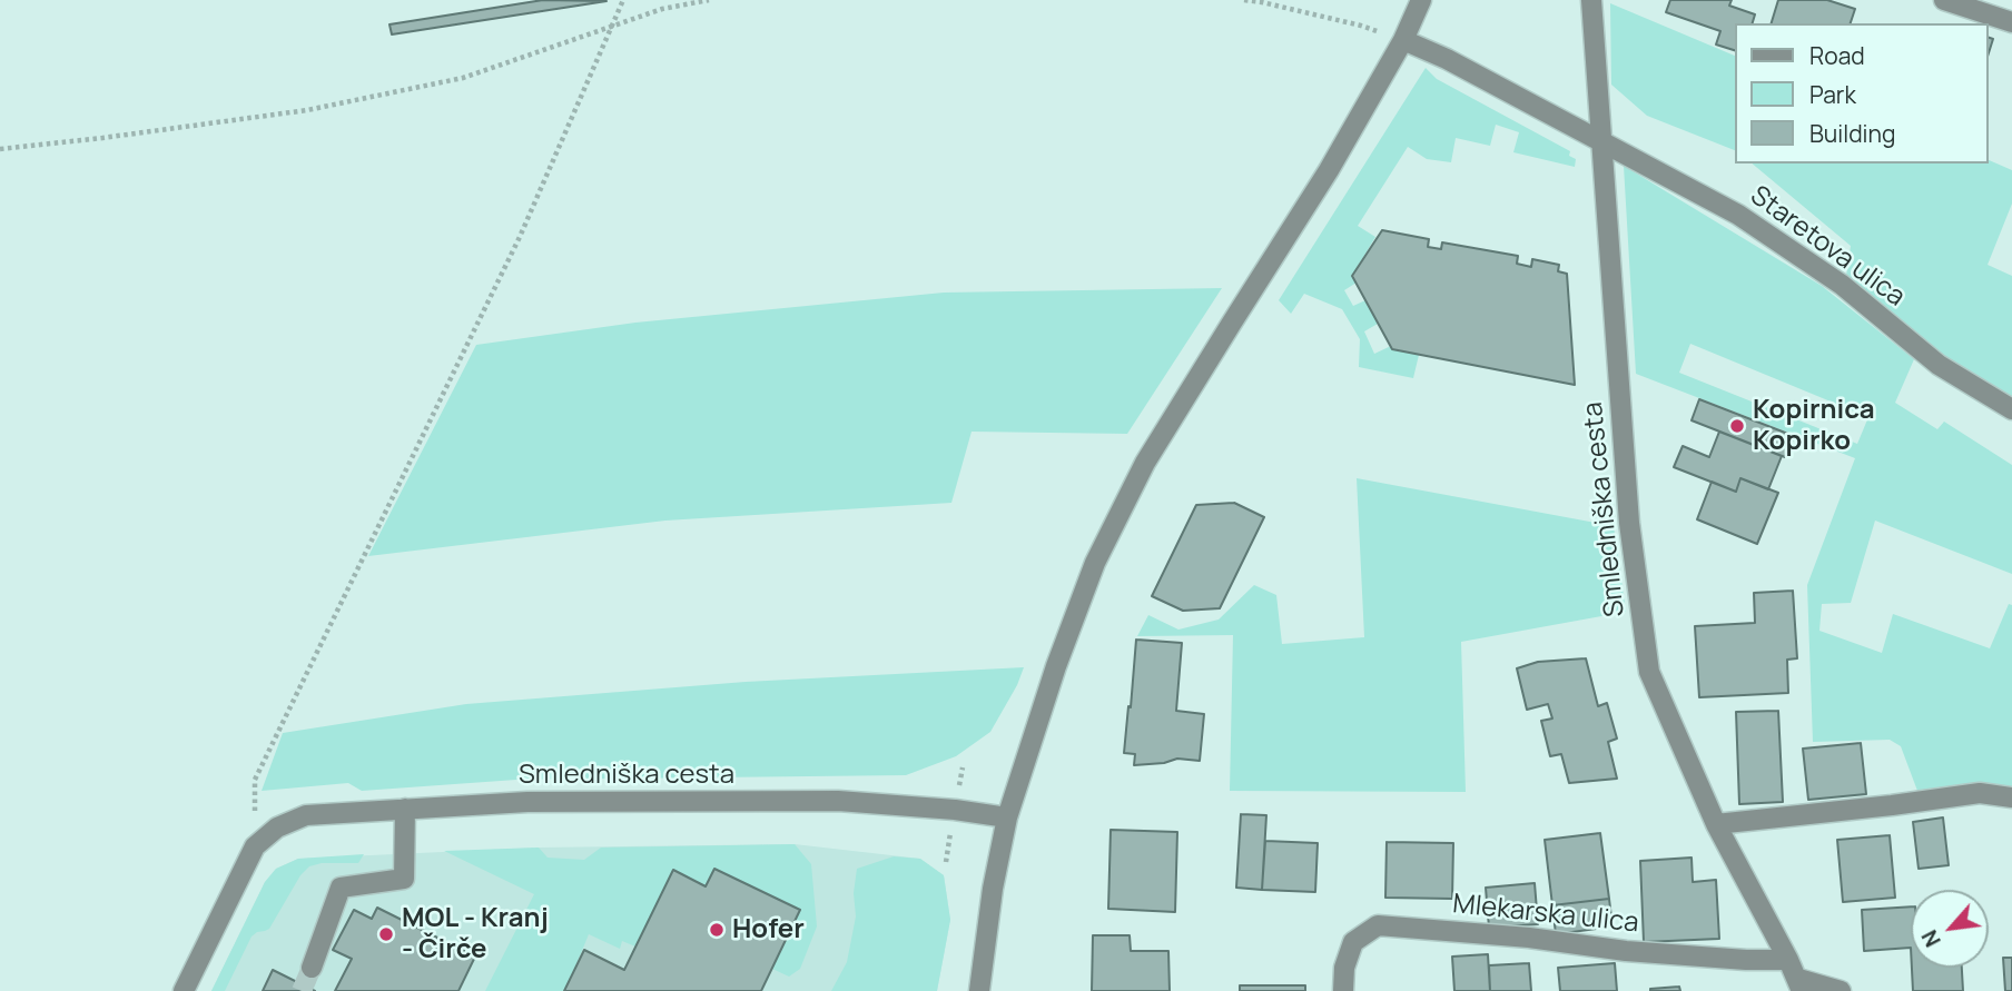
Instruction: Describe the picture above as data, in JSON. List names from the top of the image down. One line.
{"streets":{"street":["Staretova ulica","Smledniška cesta","Mlekarska ulica"]},"crossings":[["Staretova ulica","Smledniška cesta"],["Smledniška cesta","Mlekarska ulica"]],"places":["Kopirnica Kopirko","Hofer","MOL - Kranj - Čirče"],"legend":["Road","Park","Building"],"north":"bottom left"}
